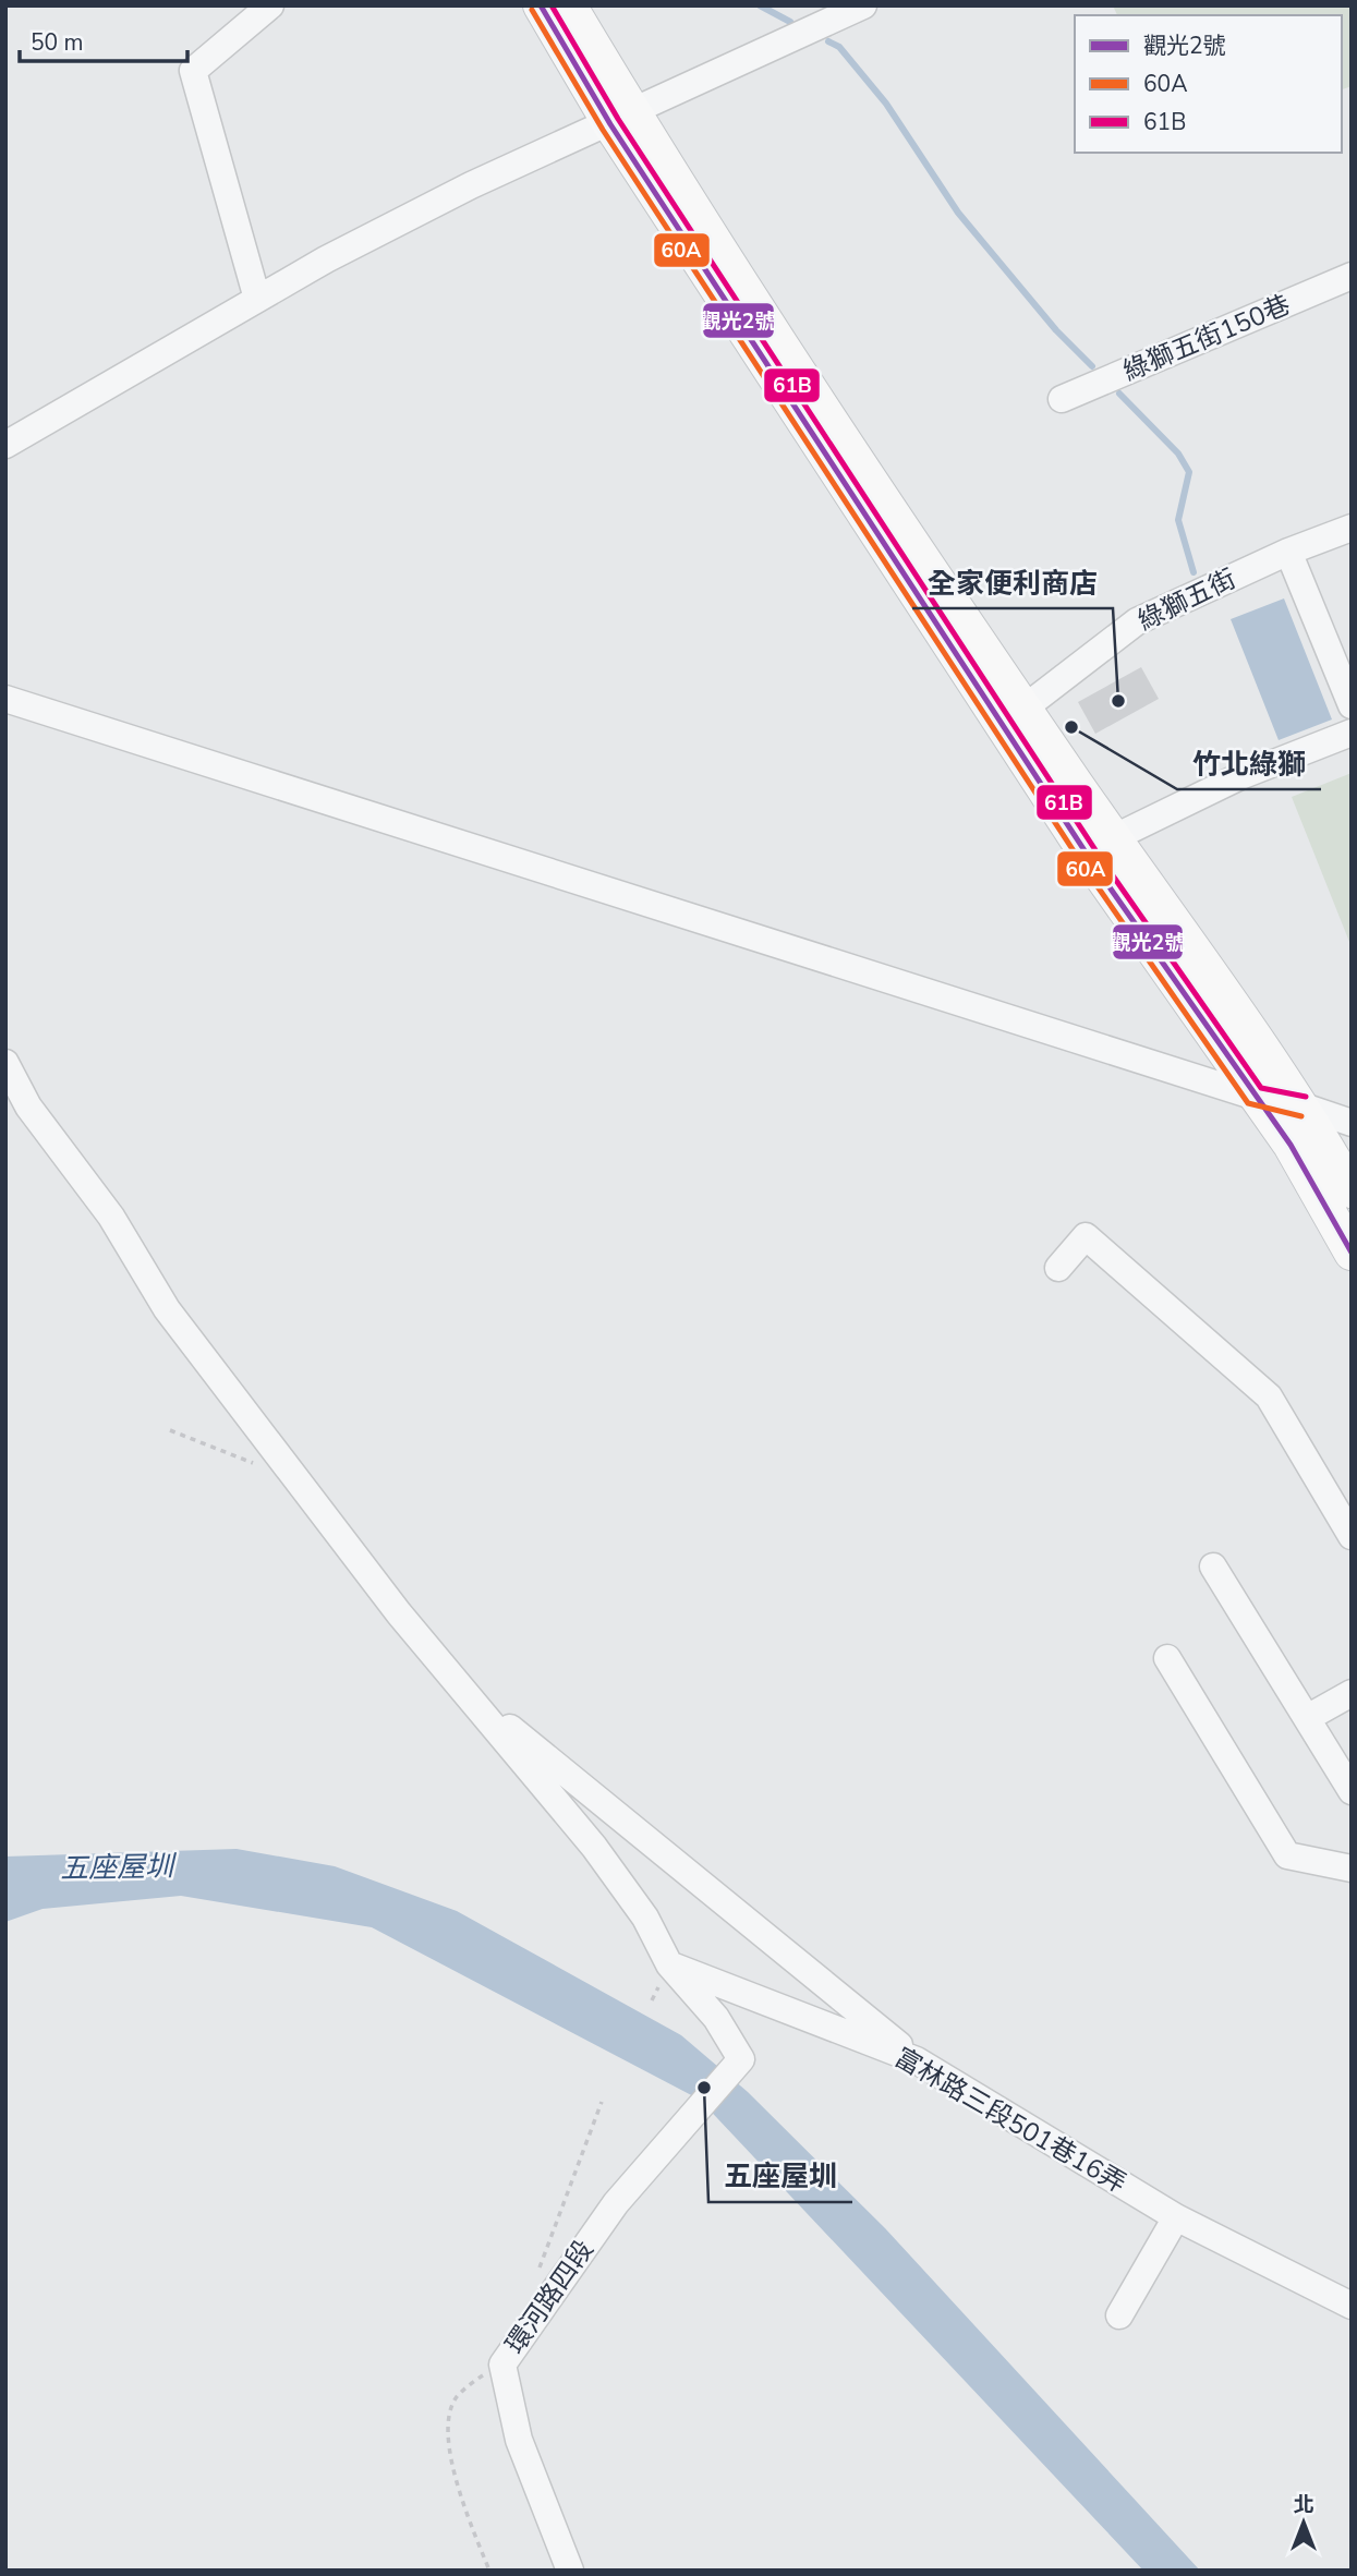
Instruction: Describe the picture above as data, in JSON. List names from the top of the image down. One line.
{"streets":{"street":["綠獅五街150巷","綠獅五街","富林路三段501巷16弄","環河路四段"]},"crossings":[["富林路三段501巷16弄","環河路四段"]],"water":["五座屋圳"],"places":["全家便利商店","竹北綠獅","五座屋圳"],"lines":["transit line 觀光2號","transit line 61B","transit line 60A"],"legend":["觀光2號","60A","61B"],"scale_bar":"50 m","north":"top"}
